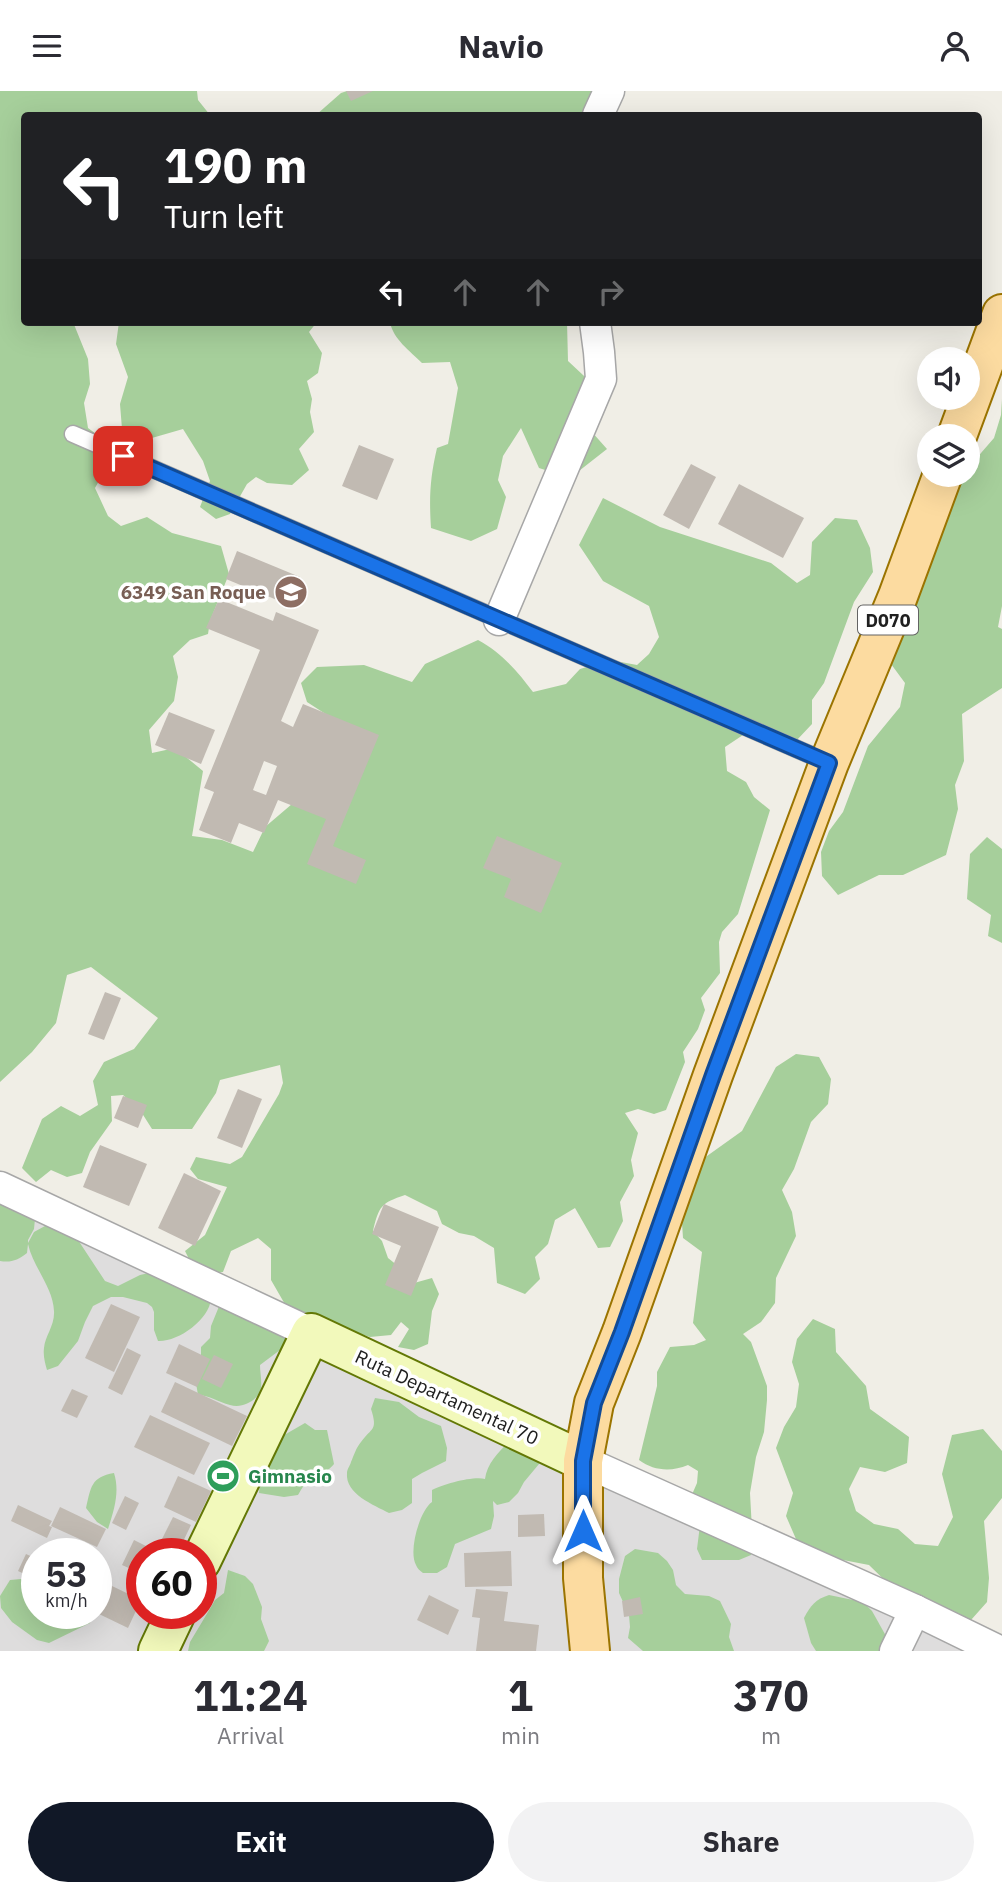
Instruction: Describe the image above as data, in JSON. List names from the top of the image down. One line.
{"streets":{"main road":["D070","Ruta Departamental 70"]},"crossings":[["D070","Ruta Departamental 70"]],"places":{"school or university":["6349 San Roque"],"sports":["Gimnasio"]},"page":{"header":"Navio","turn":["190 m","Turn left"],"speed":"53 km/h","limit":"60","eta":["11:24","Arrival","1","min","370","m"],"buttons":["Exit","Share"]}}
